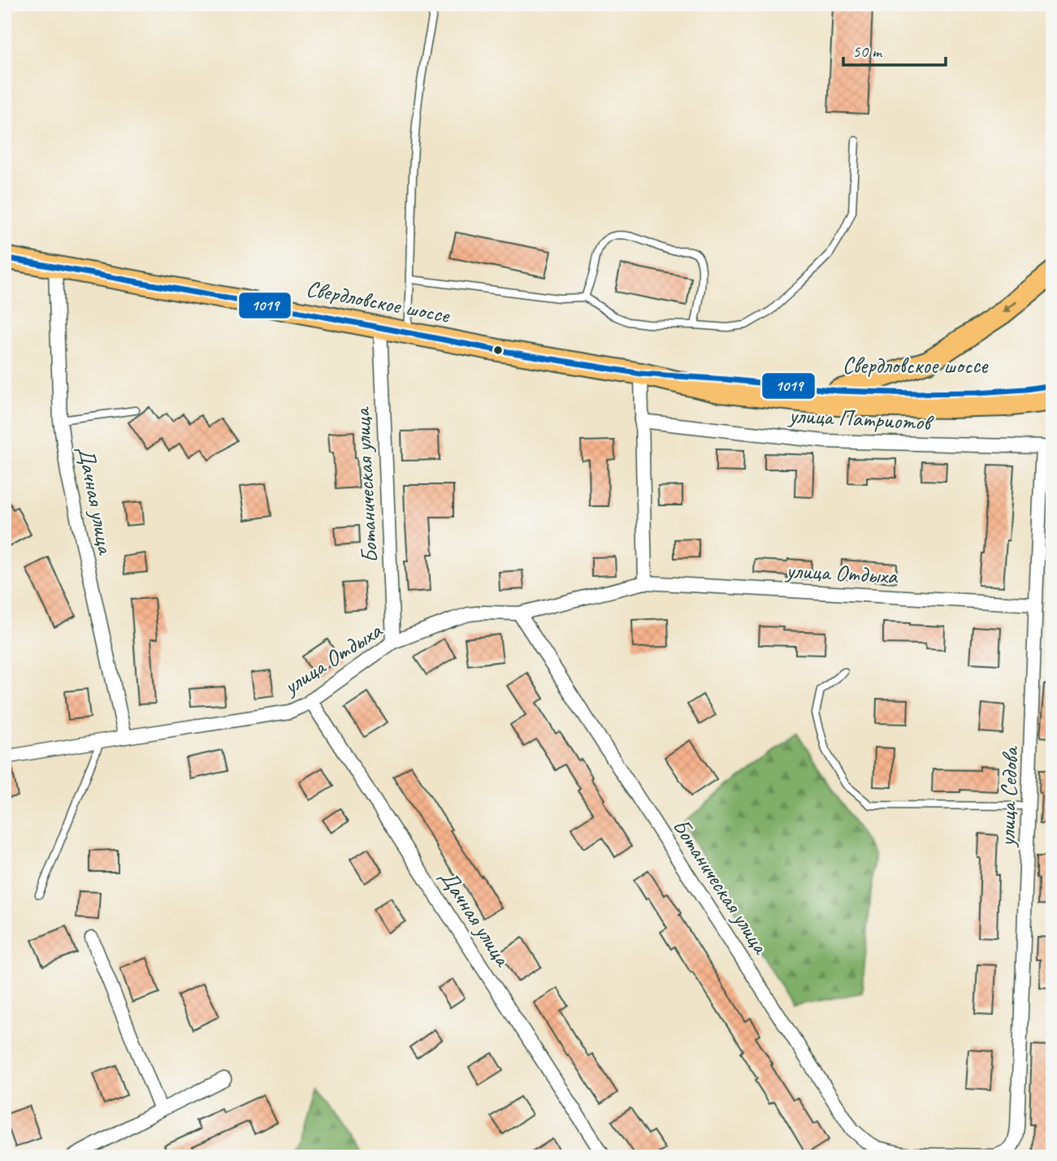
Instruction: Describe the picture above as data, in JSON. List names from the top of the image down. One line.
{"streets":{"main road":["Свердловское шоссе"],"street":["улица Патриотов","Ботаническая улица","Дачная улица","улица Отдыха","улица Седова"]},"crossings":[["Свердловское шоссе","Ботаническая улица"],["Свердловское шоссе","Дачная улица"],["улица Патриотов","улица Седова"],["Ботаническая улица","улица Отдыха"],["Ботаническая улица","улица Седова"],["Дачная улица","улица Отдыха"],["улица Отдыха","улица Седова"]],"lines":["transit line 1019"],"scale_bar":"50 m"}
